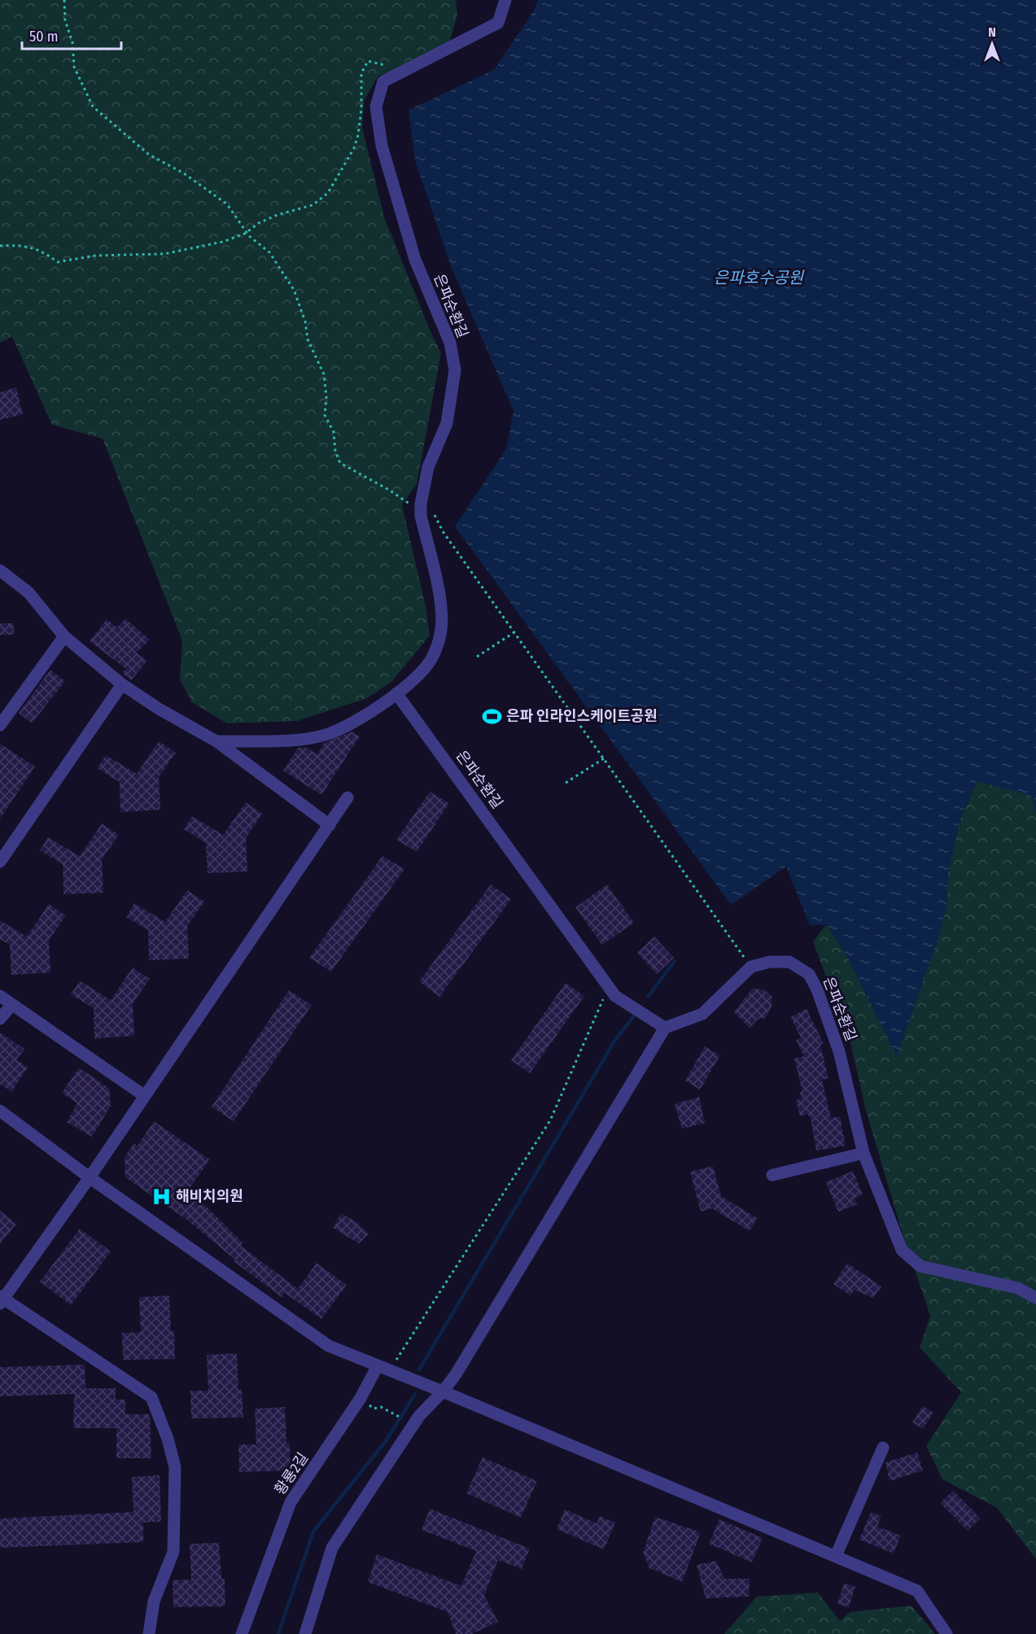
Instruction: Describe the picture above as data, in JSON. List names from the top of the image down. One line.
{"streets":{"street":["은파순환길","황룡2길"]},"water":["은파호수공원"],"places":{"sports":["은파 인라인스케이트공원"],"hospital":["해비치의원"]},"scale_bar":"50 m","north":"top"}
